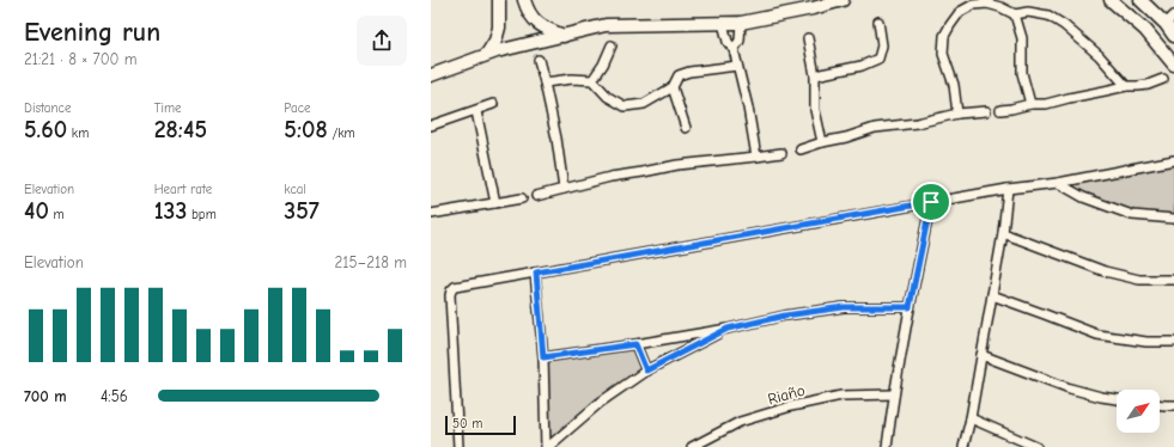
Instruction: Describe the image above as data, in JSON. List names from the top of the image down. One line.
{"streets":{"street":["Riaño"]},"scale_bar":"50 m","north":"top right","page":{"heading":["Evening run","21:21 · 8 × 700 m"],"stats":[["Distance","5.60 km"],["Time","28:45"],["Pace","5:08 /km"],["Elevation","40 m"],["Heart rate","133 bpm"],["kcal","357"]],"chart":["Elevation","215–218 m"],"list":[{"name":"700 m","note":"4:56"}],"scale":"50 m"}}
